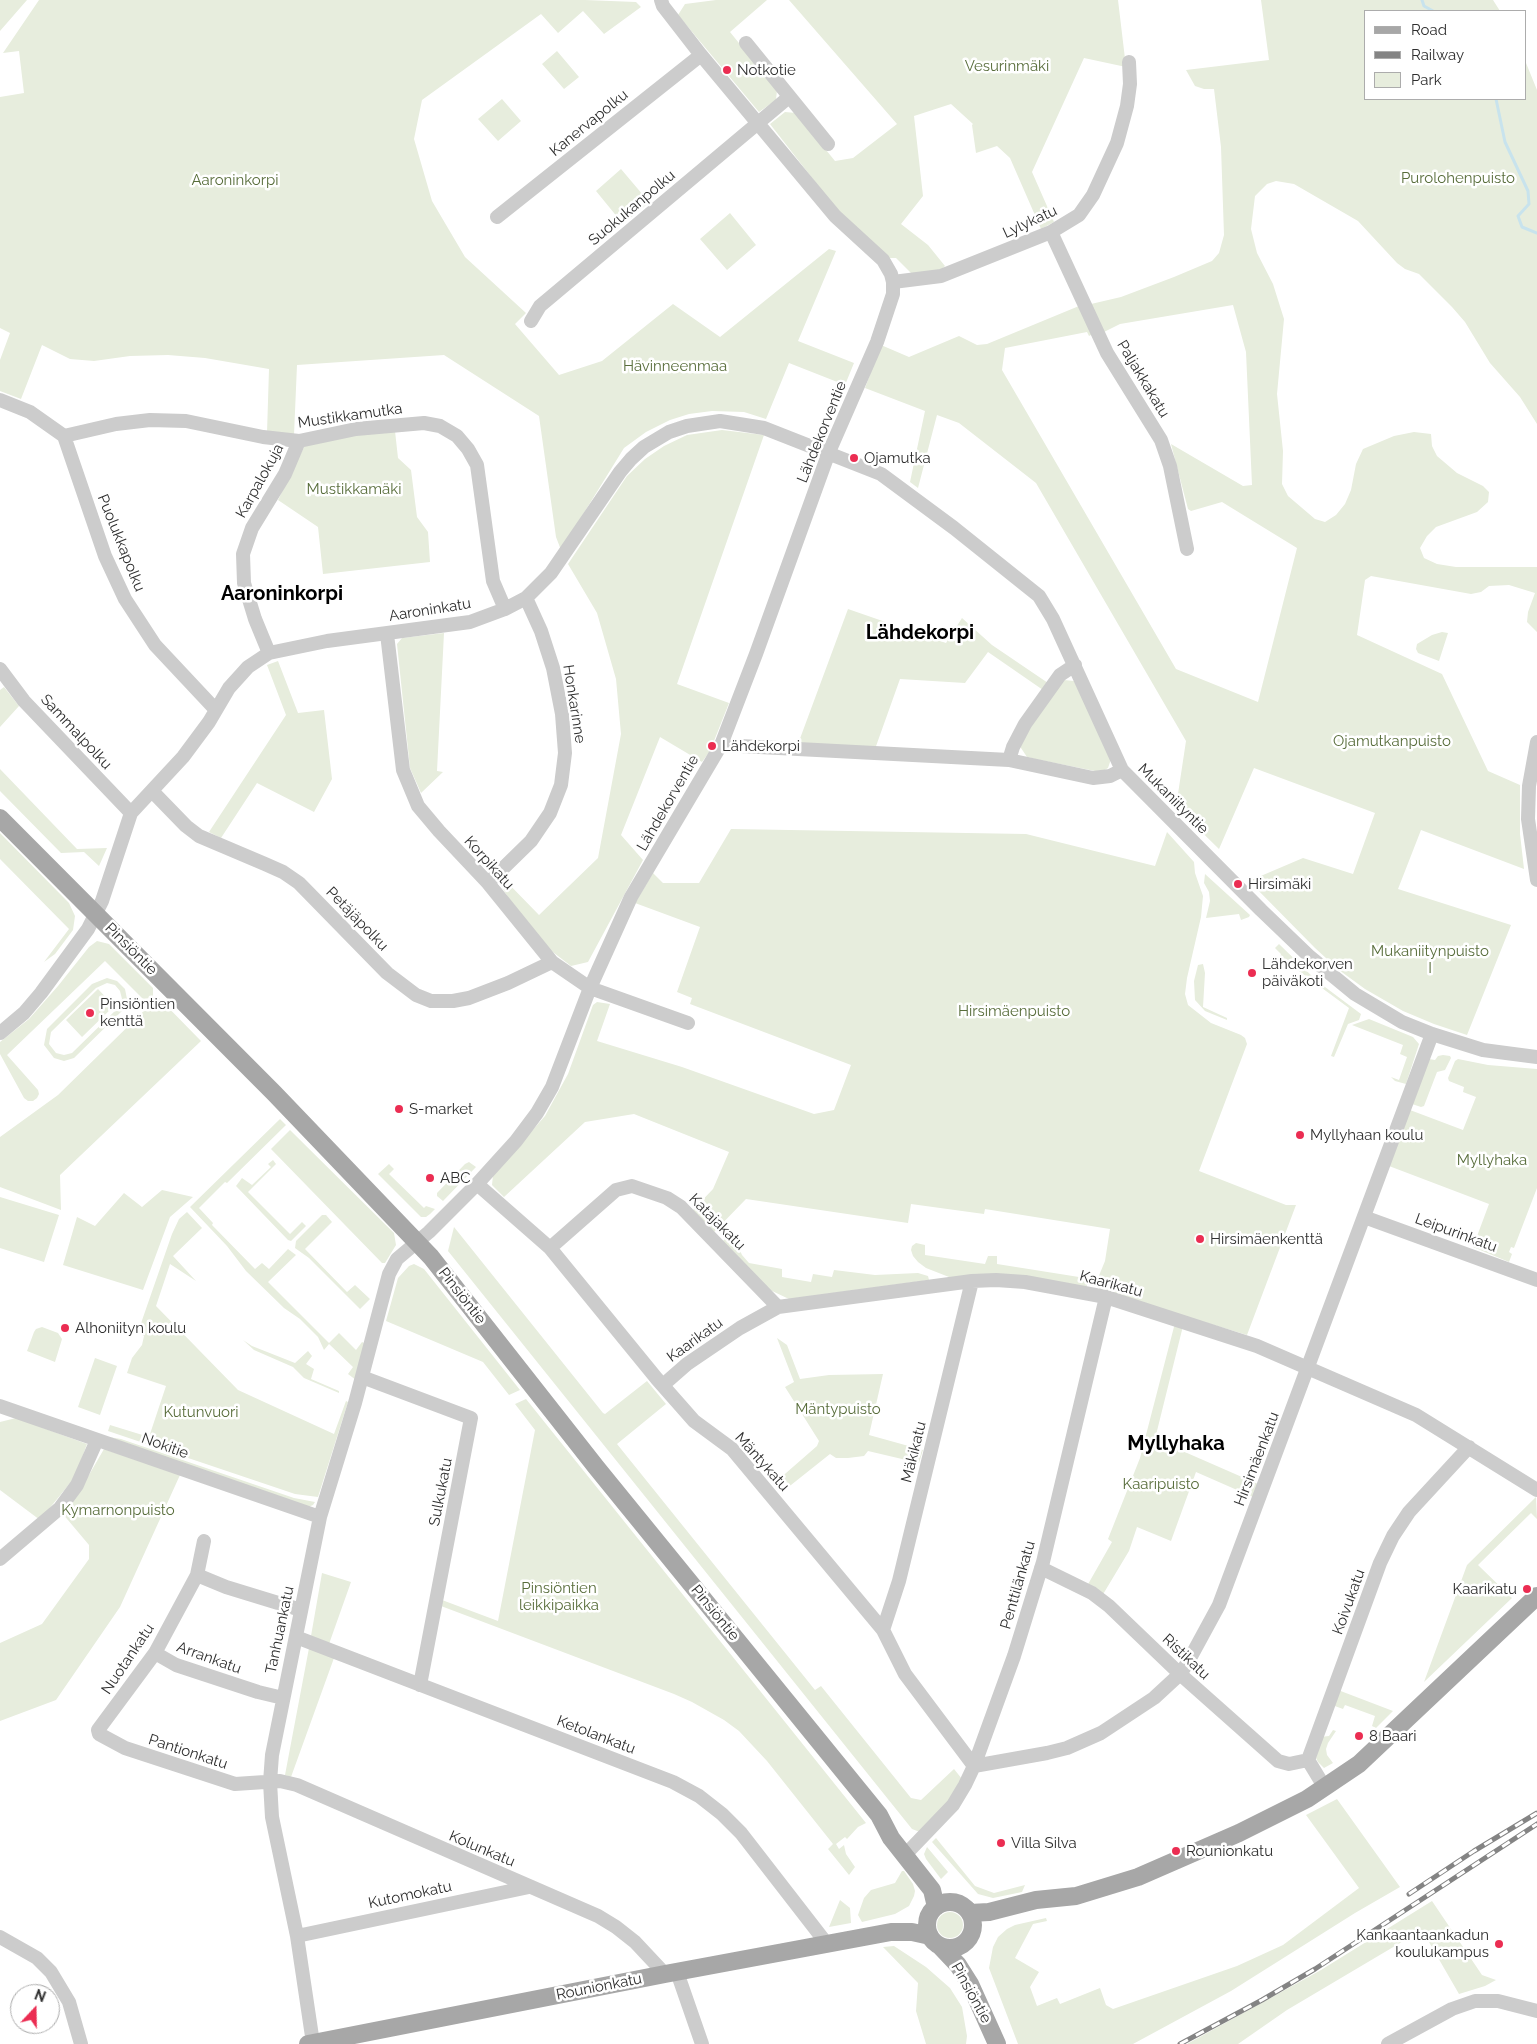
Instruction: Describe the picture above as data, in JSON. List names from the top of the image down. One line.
{"streets":{"main road":["Pinsiöntie","Rounionkatu"],"street":["Kanervapolku","Suokukanpolku","Lylykatu","Paljakkakatu","Mustikkamutka","Lähdekorventie","Karpalokuja","Puolukkapolku","Aaroninkatu","Honkarinne","Sammalpolku","Mukaniityntie","Korpikatu","Petäjäpolku","Katajakatu","Leipurinkatu","Kaarikatu","Nokitie","Mäkikatu","Hirsimäenkatu","Mäntykatu","Sulkukatu","Penttilänkatu","Koivukatu","Tanhuankatu","Ristikatu","Arrankatu","Nuotankatu","Ketolankatu","Pantionkatu","Kolunkatu","Kutomokatu"]},"crossings":[["Lylykatu","Paljakkakatu"],["Lylykatu","Lähdekorventie"],["Mustikkamutka","Karpalokuja"],["Mustikkamutka","Puolukkapolku"],["Mustikkamutka","Aaroninkatu"],["Lähdekorventie","Aaroninkatu"],["Lähdekorventie","Mukaniityntie"],["Lähdekorventie","Korpikatu"],["Lähdekorventie","Pinsiöntie"],["Lähdekorventie","Mäntykatu"],["Lähdekorventie","Tanhuankatu"],["Karpalokuja","Aaroninkatu"],["Puolukkapolku","Aaroninkatu"],["Aaroninkatu","Honkarinne"],["Aaroninkatu","Sammalpolku"],["Aaroninkatu","Korpikatu"],["Aaroninkatu","Petäjäpolku"],["Aaroninkatu","Pinsiöntie"],["Honkarinne","Korpikatu"],["Mukaniityntie","Hirsimäenkatu"],["Korpikatu","Petäjäpolku"],["Pinsiöntie","Penttilänkatu"],["Pinsiöntie","Tanhuankatu"],["Pinsiöntie","Rounionkatu"],["Katajakatu","Kaarikatu"],["Katajakatu","Mäntykatu"],["Leipurinkatu","Hirsimäenkatu"],["Kaarikatu","Mäkikatu"],["Kaarikatu","Hirsimäenkatu"],["Kaarikatu","Mäntykatu"],["Kaarikatu","Penttilänkatu"],["Kaarikatu","Koivukatu"],["Nokitie","Tanhuankatu"],["Mäkikatu","Mäntykatu"],["Hirsimäenkatu","Mäntykatu"],["Hirsimäenkatu","Penttilänkatu"],["Hirsimäenkatu","Ristikatu"],["Mäntykatu","Penttilänkatu"],["Sulkukatu","Tanhuankatu"],["Sulkukatu","Ketolankatu"],["Penttilänkatu","Ristikatu"],["Koivukatu","Ristikatu"],["Tanhuankatu","Arrankatu"],["Tanhuankatu","Ketolankatu"],["Tanhuankatu","Pantionkatu"],["Tanhuankatu","Kolunkatu"],["Tanhuankatu","Kutomokatu"],["Tanhuankatu","Rounionkatu"],["Arrankatu","Nuotankatu"],["Nuotankatu","Pantionkatu"],["Ketolankatu","Rounionkatu"],["Pantionkatu","Kolunkatu"],["Kolunkatu","Kutomokatu"],["Kolunkatu","Rounionkatu"]],"districts":["Aaroninkorpi","Lähdekorpi","Myllyhaka"],"parks":["Vesurinmäki","Purolohenpuisto","Aaroninkorpi","Hävinneenmaa","Mustikkamäki","Ojamutkanpuisto","Mukaniitynpuisto I","Hirsimäenpuisto","Myllyhaka","Mäntypuisto","Kutunvuori","Kaaripuisto","Kymarnonpuisto","Pinsiöntien leikkipaikka"],"places":["Notkotie","Ojamutka","Lähdekorpi","Hirsimäki","Lähdekorven päiväkoti","Pinsiöntien kenttä","S-market","Myllyhaan koulu","ABC","Hirsimäenkenttä","Alhoniityn koulu","Kaarikatu","8 Baari","Villa Silva","Rounionkatu","Kankaantaankadun koulukampus"],"legend":["Road","Railway","Park"],"north":"top"}
